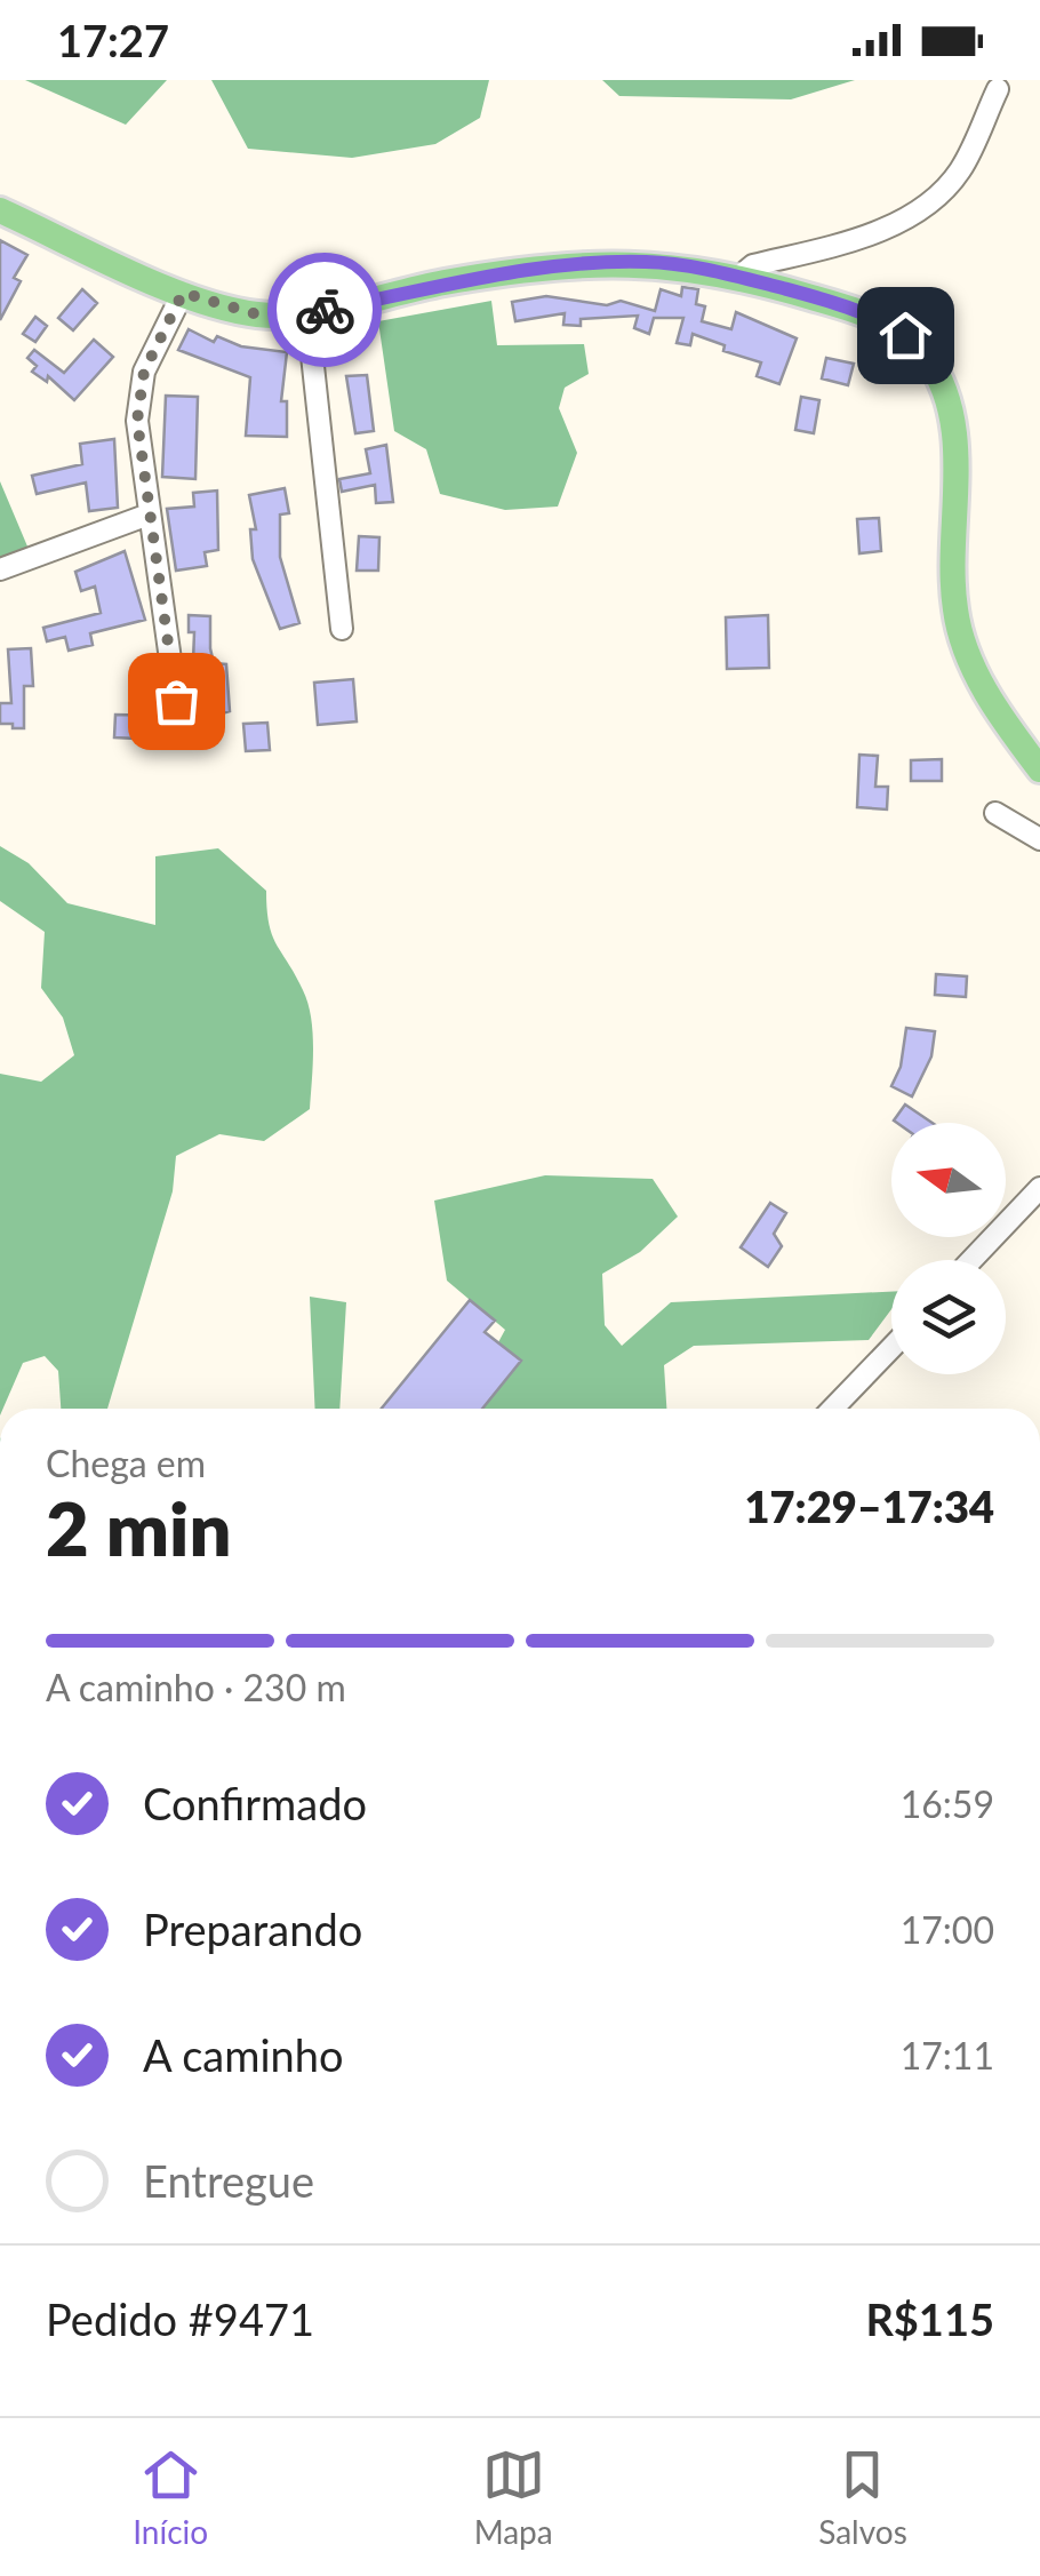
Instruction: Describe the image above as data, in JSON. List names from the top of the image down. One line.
{"north":"left","page":{"status":"17:27","heading":["2 min","Chega em","17:29–17:34"],"panel":["Pedido #9471","R$115"],"bar":"A caminho · 230 m","list":[["Confirmado","16:59"],["Preparando","17:00"],["A caminho","17:11"],"Entregue"],"tabs":["Início","Mapa","Salvos"]}}
